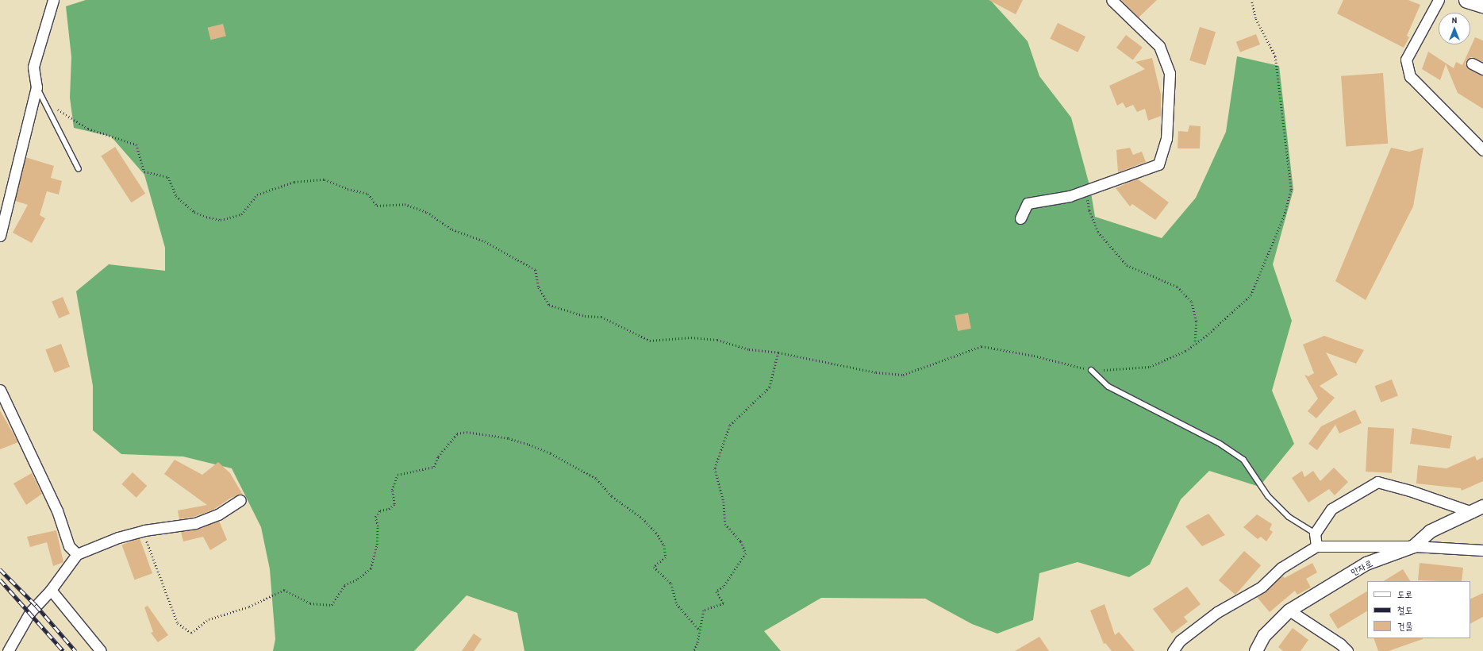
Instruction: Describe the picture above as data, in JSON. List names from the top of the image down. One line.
{"streets":{"street":["만자로"]},"legend":["도로","철도","건물"],"north":"top"}
